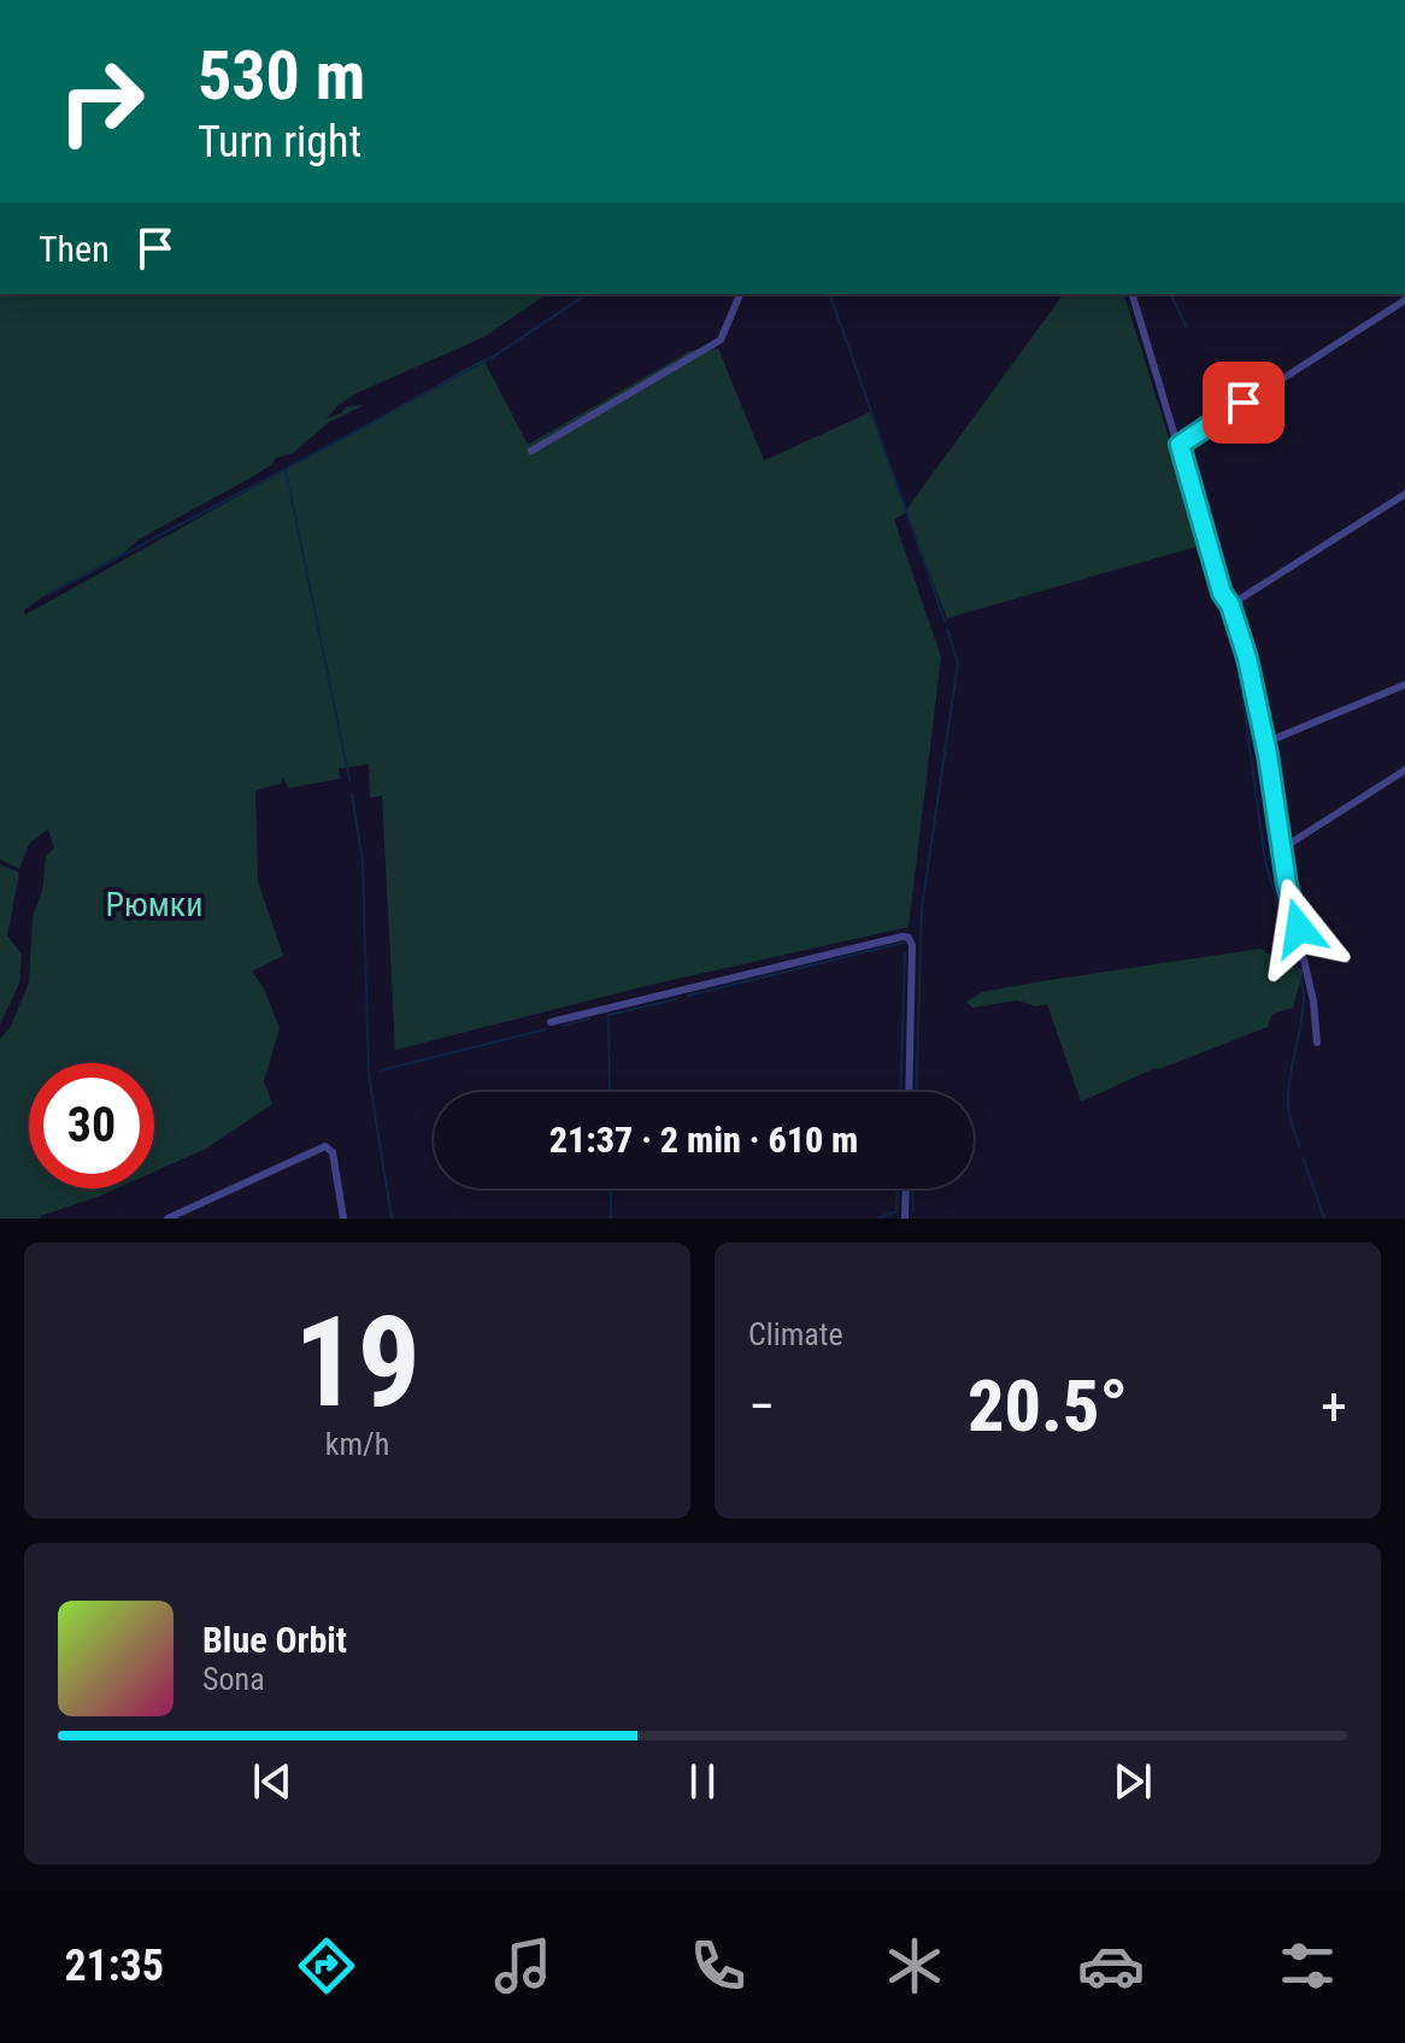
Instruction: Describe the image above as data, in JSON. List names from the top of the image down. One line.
{"parks":["Рюмки"],"page":{"turn":["530 m","Turn right"],"then":"Then","limit":"30","trip":"21:37 · 2 min · 610 m","tile":[["19","km/h"],"Climate"],"heat":["−","20.5°","+"],"song":["Blue Orbit","Sona"],"tabs":"21:35"}}
